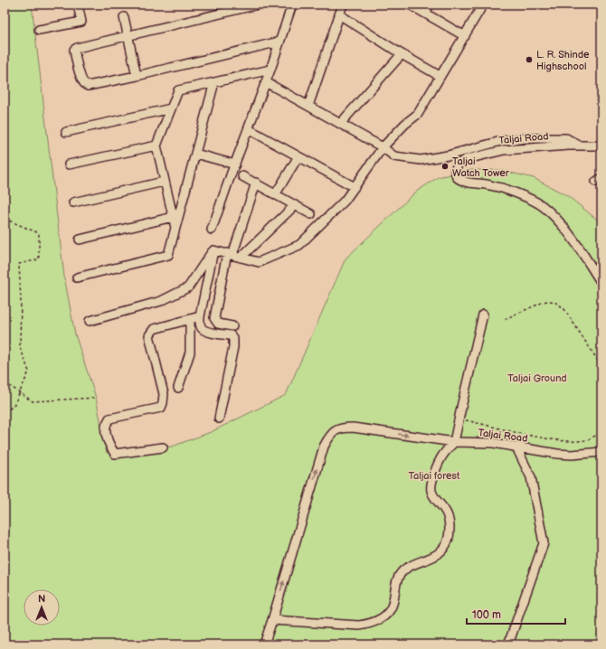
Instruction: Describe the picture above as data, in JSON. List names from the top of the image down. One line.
{"streets":{"street":["Taljai Road"]},"parks":["Taljai Ground","Taljai forest"],"places":["L. R. Shinde Highschool","Taljai Watch Tower"],"scale_bar":"100 m","north":"top"}
